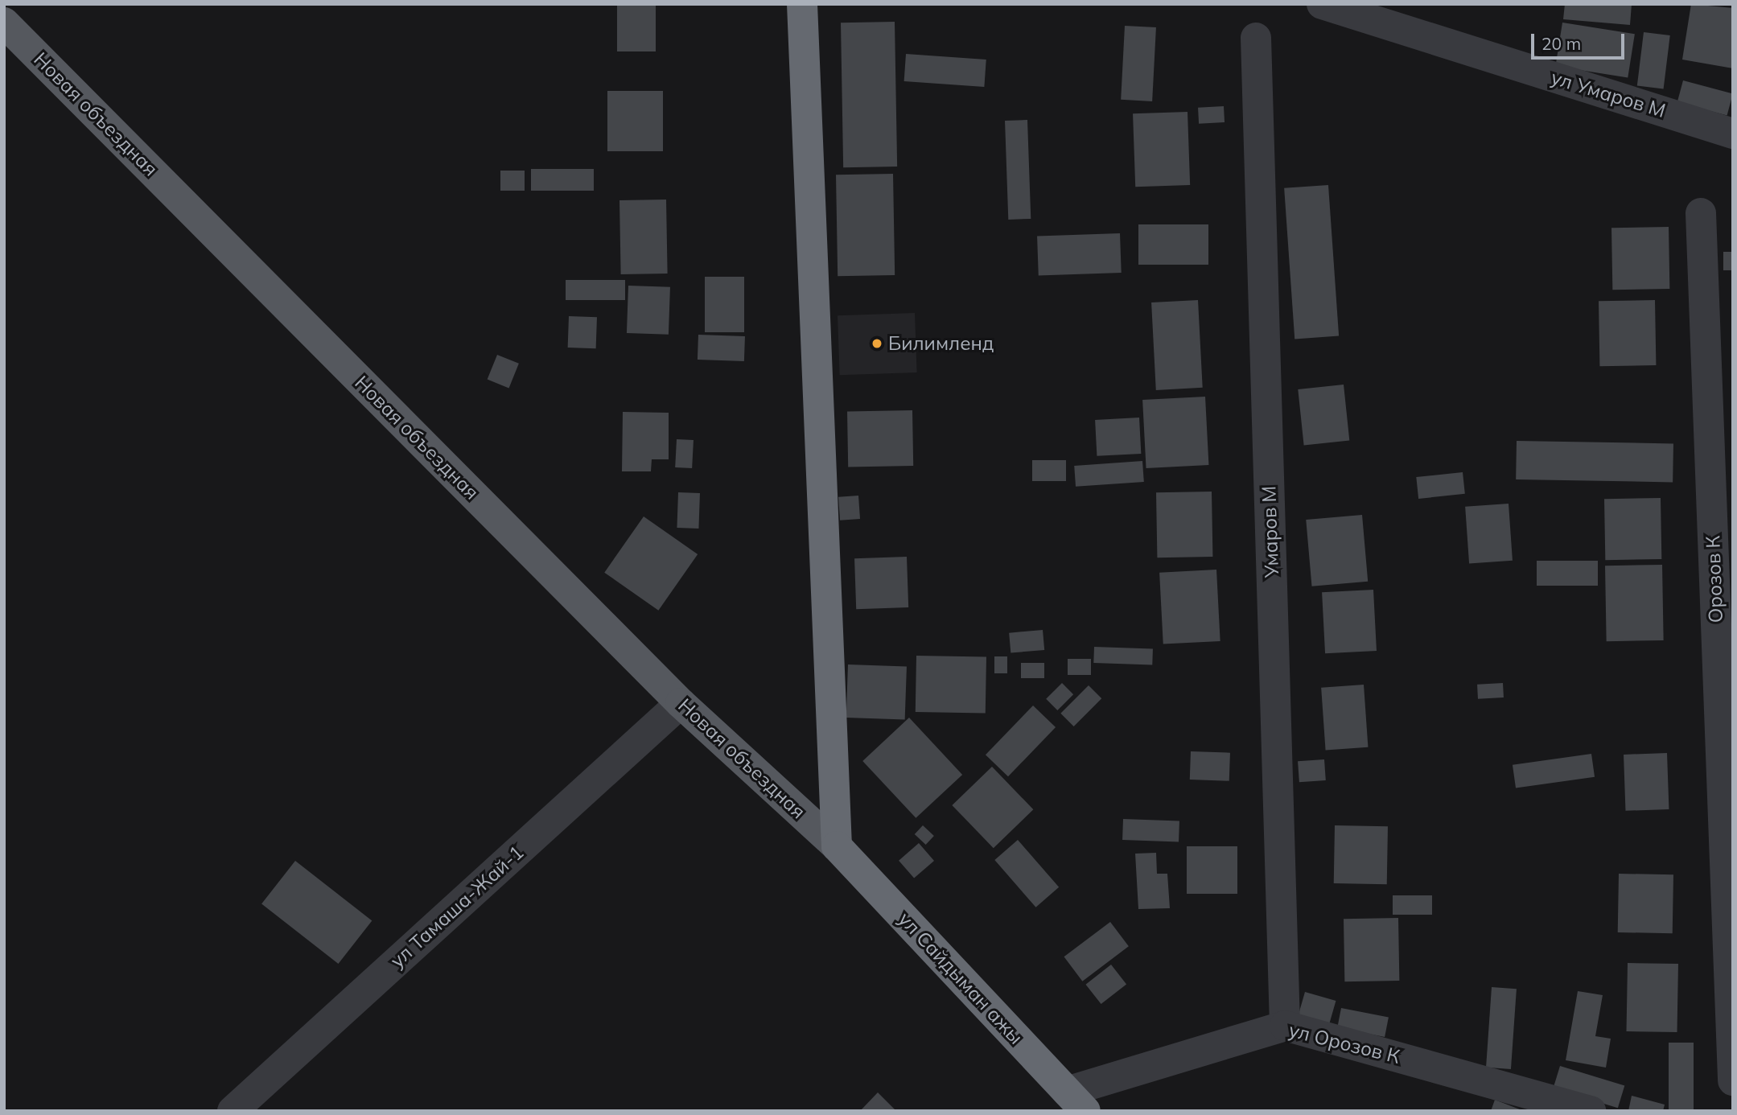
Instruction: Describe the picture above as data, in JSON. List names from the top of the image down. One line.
{"streets":{"highway":["ул Сайдыман ажы"],"main road":["Новая объездная"],"street":["ул Умаров М","Умаров М","Орозов К","ул Тамаша-Жай-1","ул Орозов К"]},"crossings":[["Новая объездная","ул Тамаша-Жай-1"],["Новая объездная","ул Сайдыман ажы"],["Умаров М","ул Орозов К"],["ул Сайдыман ажы","ул Орозов К"]],"places":["Билимленд"],"scale_bar":"20 m"}
